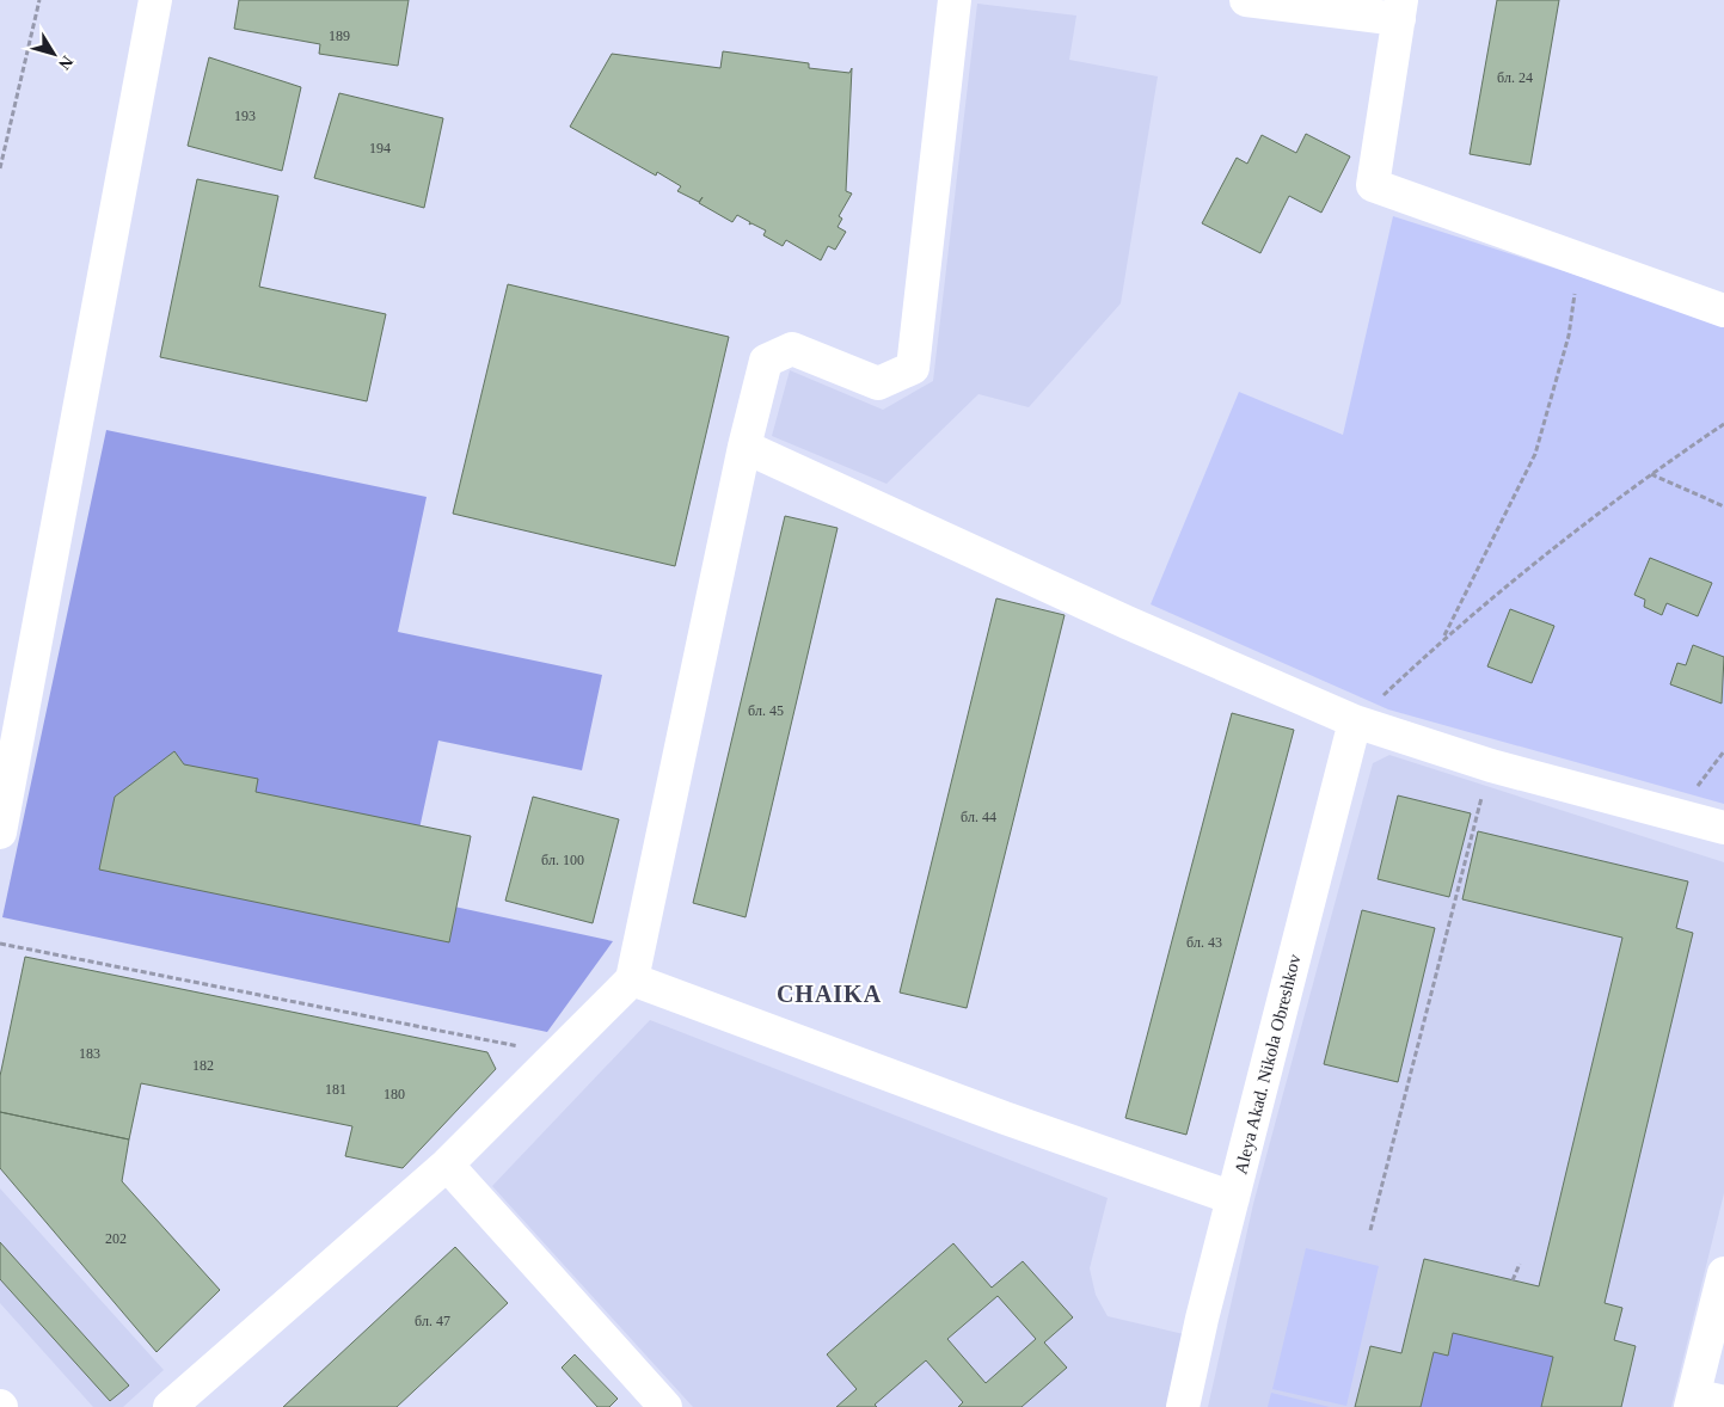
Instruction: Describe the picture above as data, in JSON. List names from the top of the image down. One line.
{"streets":{"street":["Aleya Akad. Nikola Obreshkov"]},"districts":["CHAIKA"],"house_numbers":["189","бл. 24","193","194","бл. 45","бл. 44","бл. 100","бл. 43","183","182","181","180","202","бл. 47"],"north":"bottom right"}
